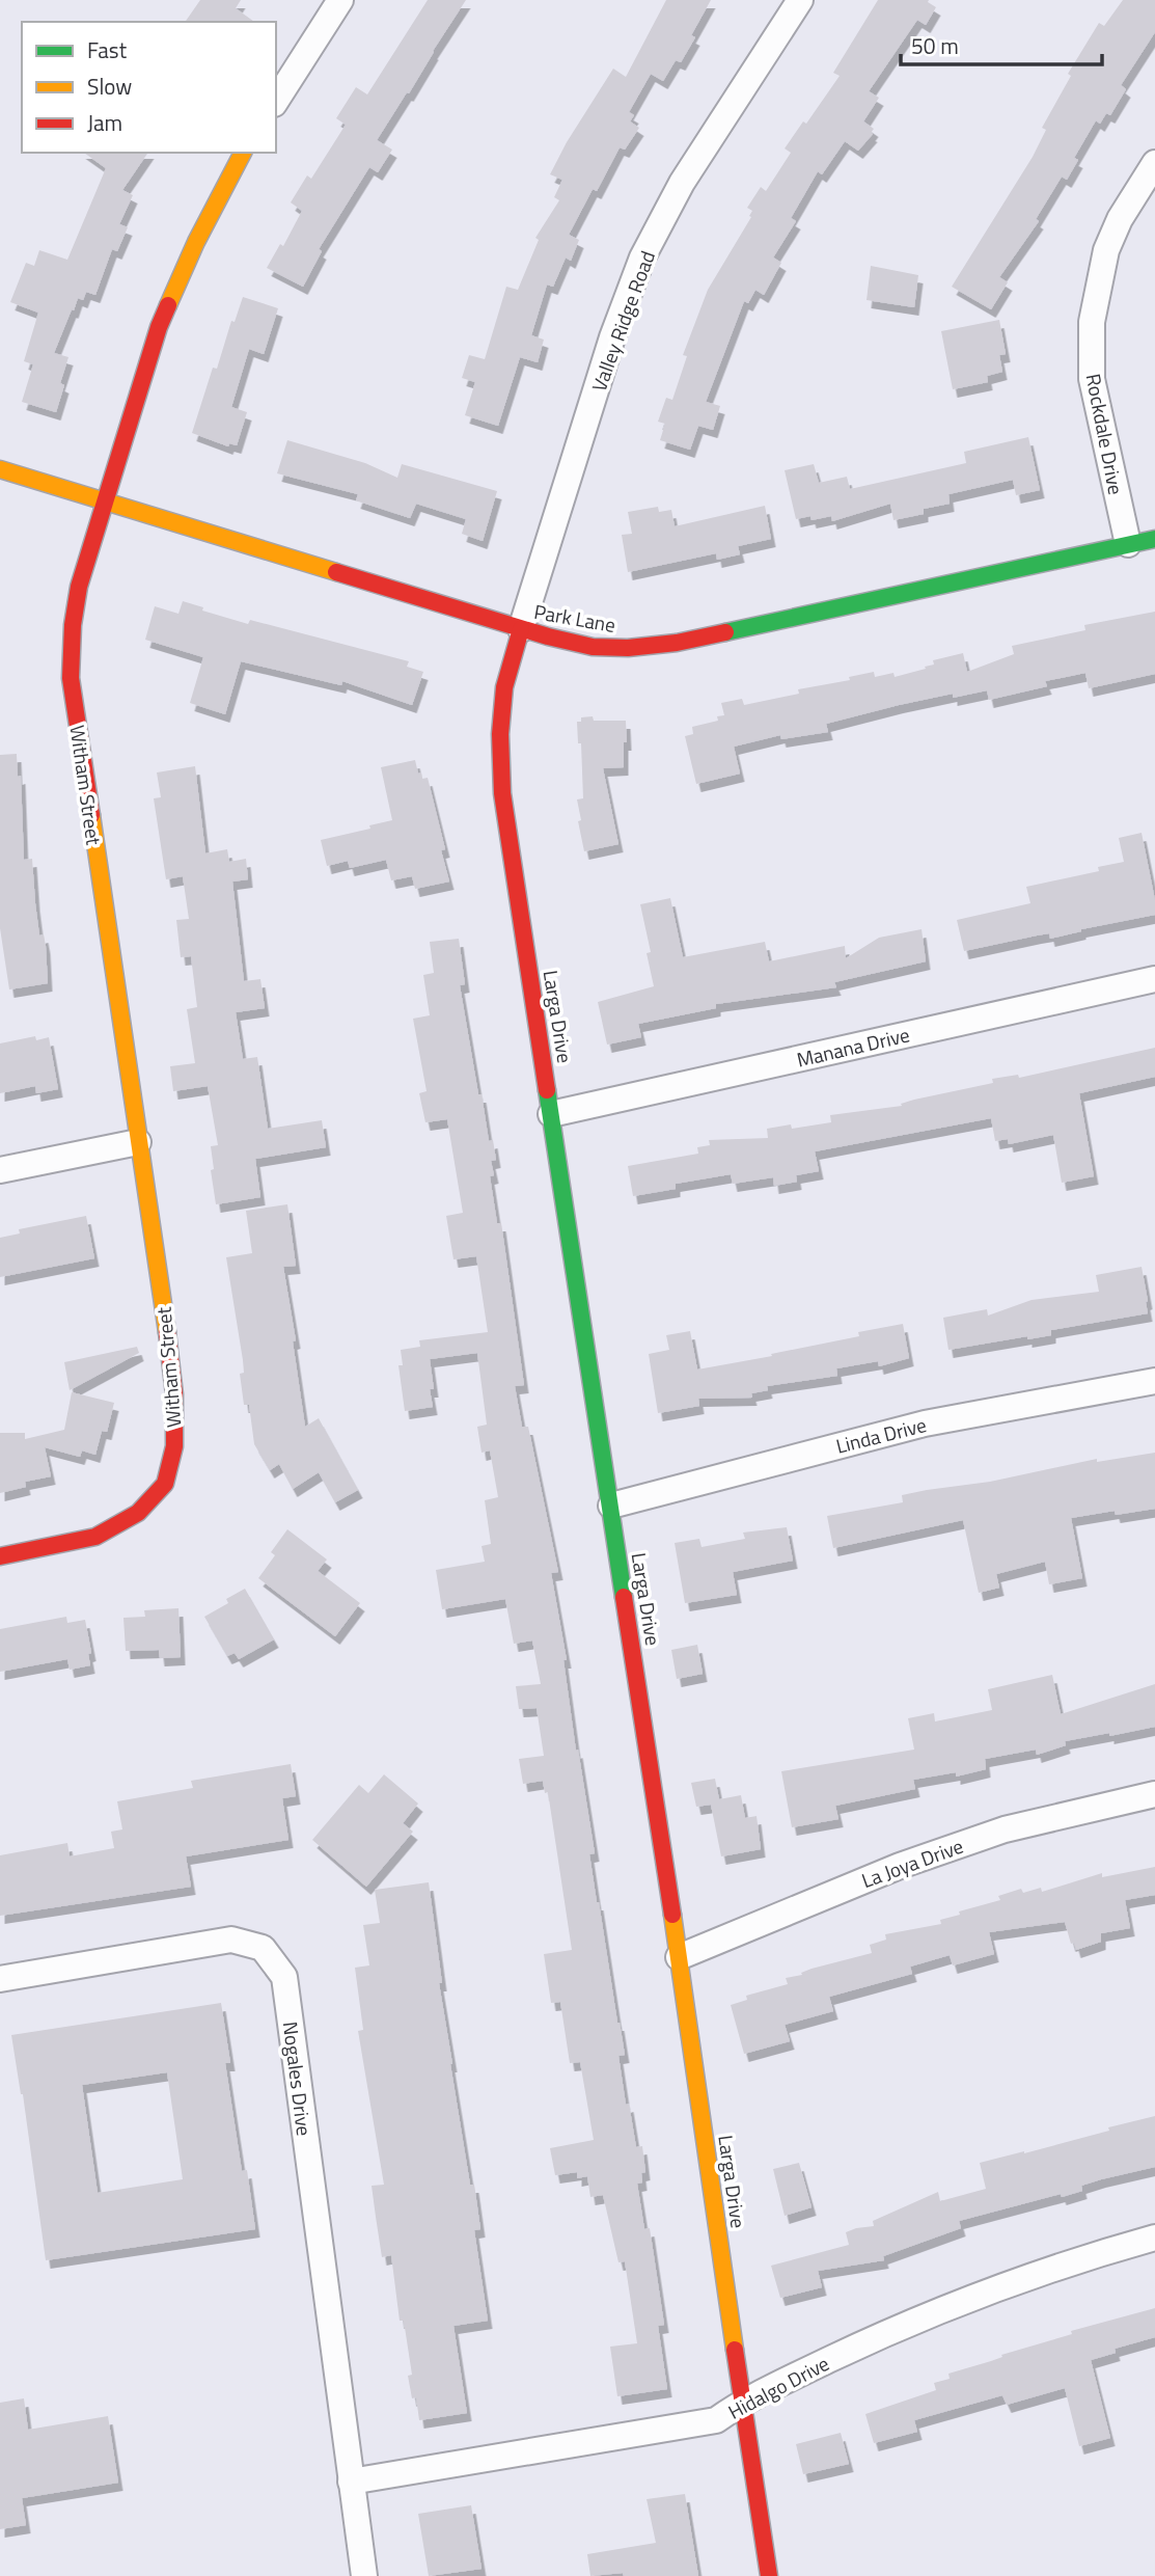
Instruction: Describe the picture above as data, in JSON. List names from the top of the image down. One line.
{"streets":{"street":["Valley Ridge Road","Rockdale Drive","Park Lane","Witham Street","Larga Drive","Manana Drive","Linda Drive","La Joya Drive","Nogales Drive","Hidalgo Drive"]},"crossings":[["Valley Ridge Road","Park Lane"],["Valley Ridge Road","Larga Drive"],["Rockdale Drive","Park Lane"],["Park Lane","Witham Street"],["Park Lane","Larga Drive"],["Larga Drive","Manana Drive"],["Larga Drive","Linda Drive"],["Larga Drive","La Joya Drive"],["Larga Drive","Hidalgo Drive"],["Nogales Drive","Hidalgo Drive"]],"legend":["Fast","Slow","Jam"],"scale_bar":"50 m"}
